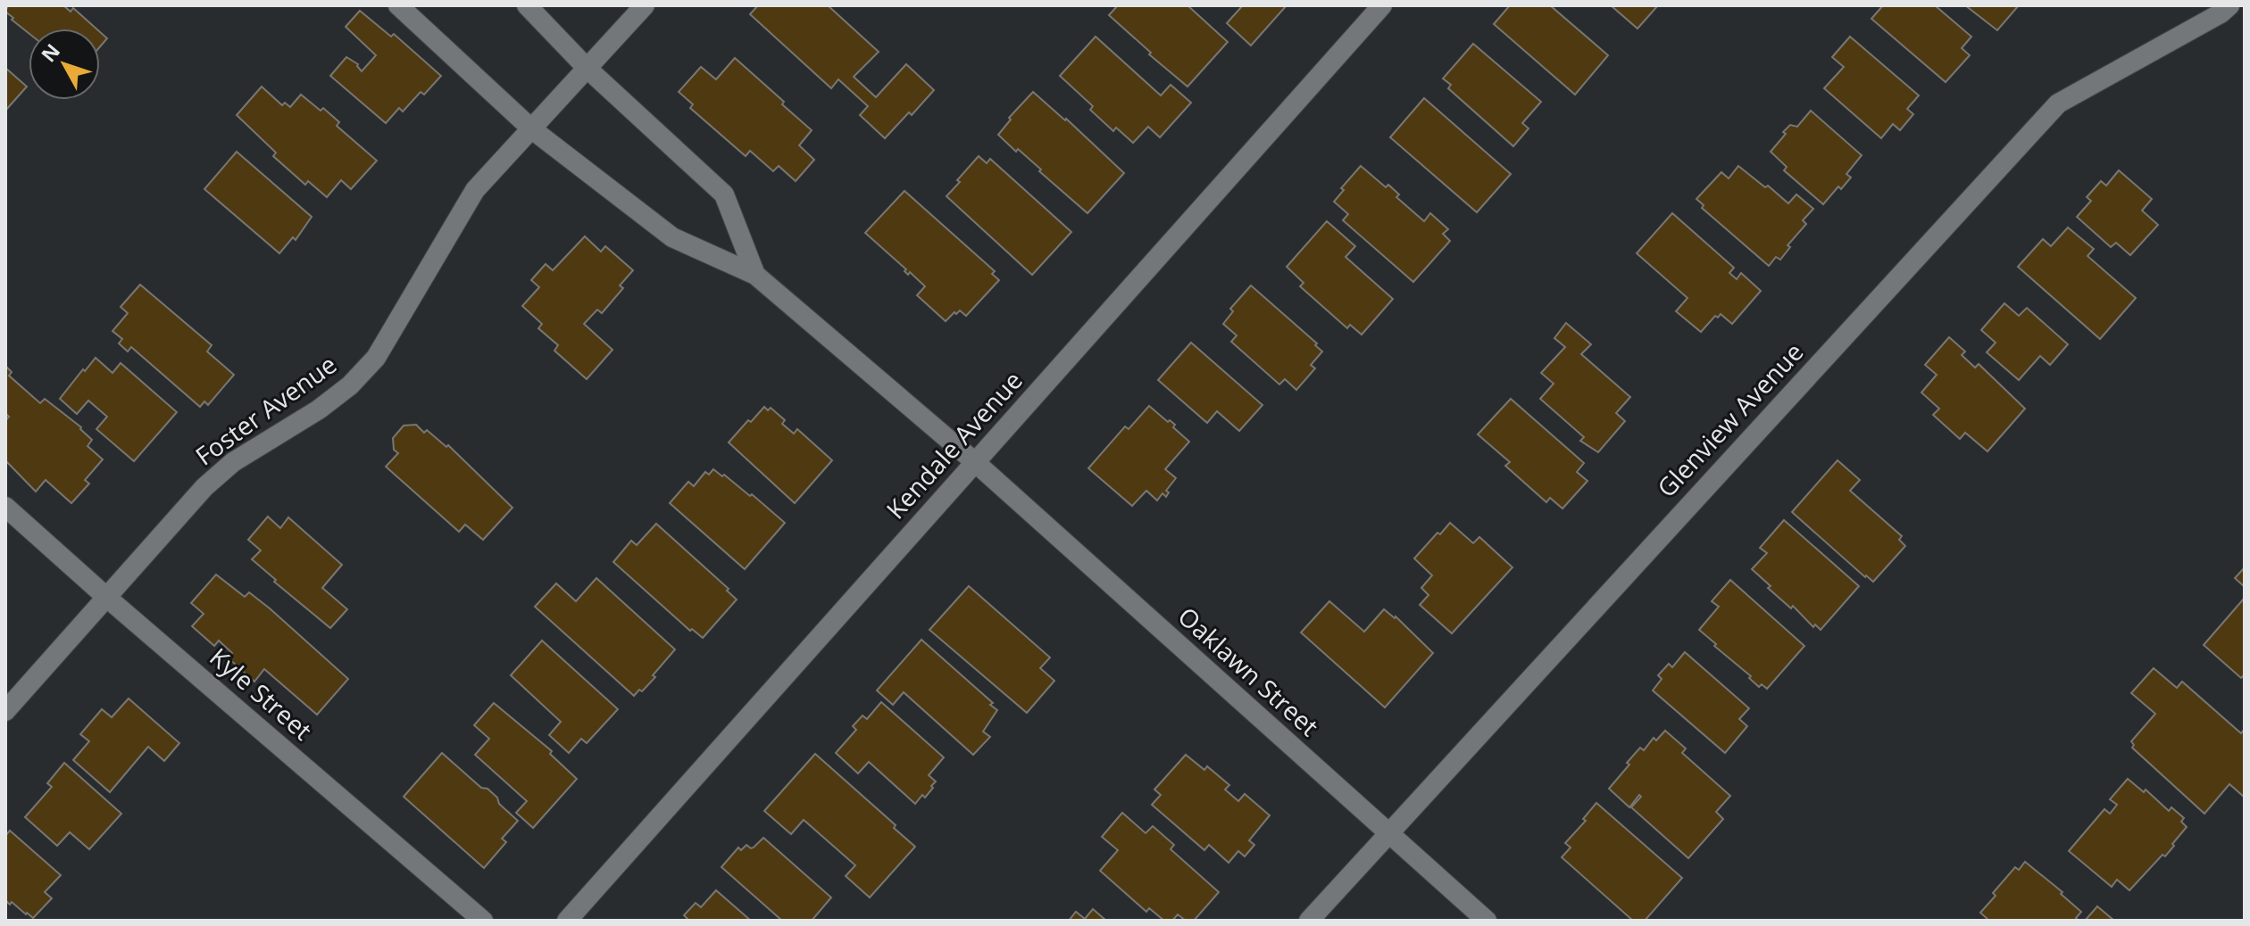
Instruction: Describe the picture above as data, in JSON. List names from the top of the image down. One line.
{"streets":{"street":["Foster Avenue","Glenview Avenue","Kendale Avenue","Oaklawn Street","Kyle Street"]},"crossings":[["Foster Avenue","Kyle Street"],["Glenview Avenue","Oaklawn Street"],["Kendale Avenue","Oaklawn Street"]],"north":"top left"}
